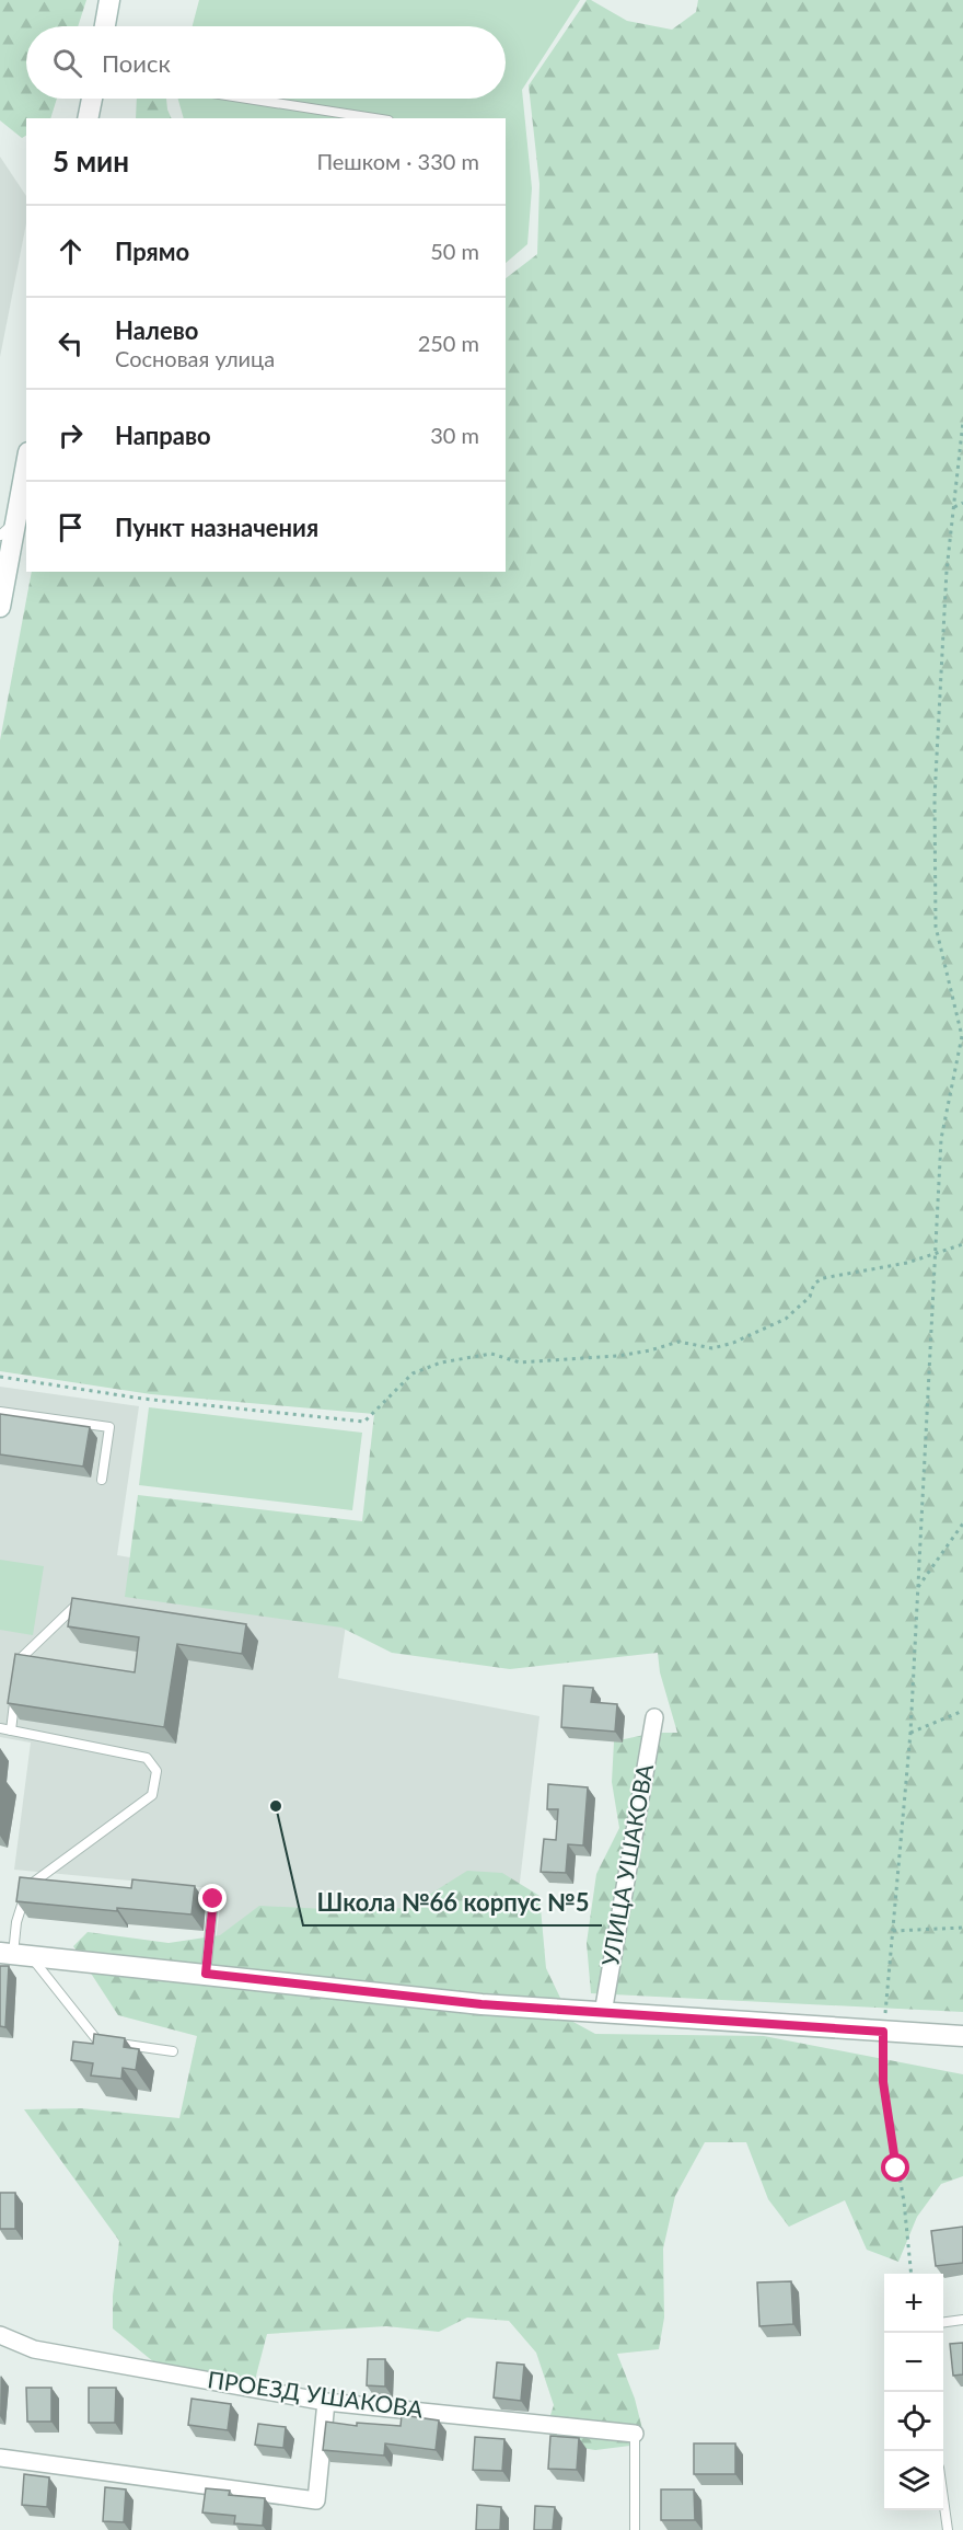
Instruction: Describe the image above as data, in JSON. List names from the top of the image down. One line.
{"streets":{"street":["УЛИЦА УШАКОВА","ПРОЕЗД УШАКОВА"]},"places":["Школа №66 корпус №5"],"page":{"search":"Поиск","heading":["5 мин","Пешком · 330 m"],"list":[["Прямо","50 m"],["Налево","Сосновая улица","250 m"],["Направо","30 m"],"Пункт назначения"],"map_buttons":["+","−"]}}
